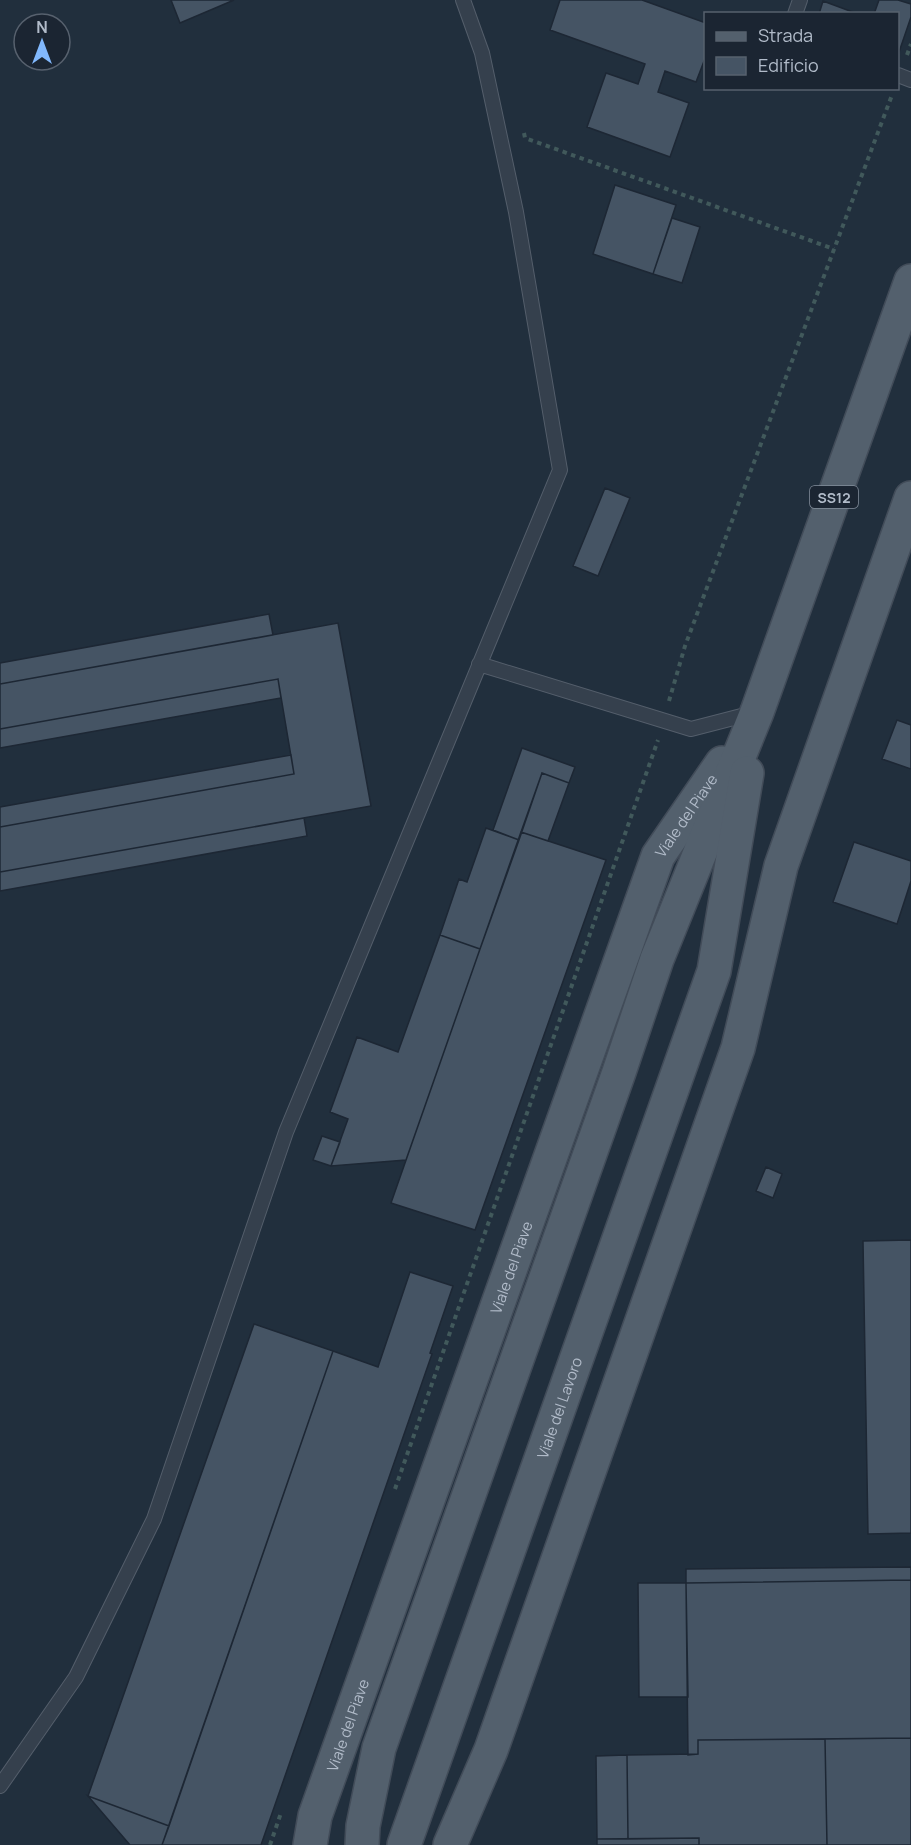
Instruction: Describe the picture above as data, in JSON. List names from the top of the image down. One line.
{"streets":{"main road":["SS12","Viale del Piave","Viale del Lavoro"]},"crossings":[["Viale del Piave","Viale del Lavoro"]],"legend":["Strada","Edificio"],"north":"top"}
